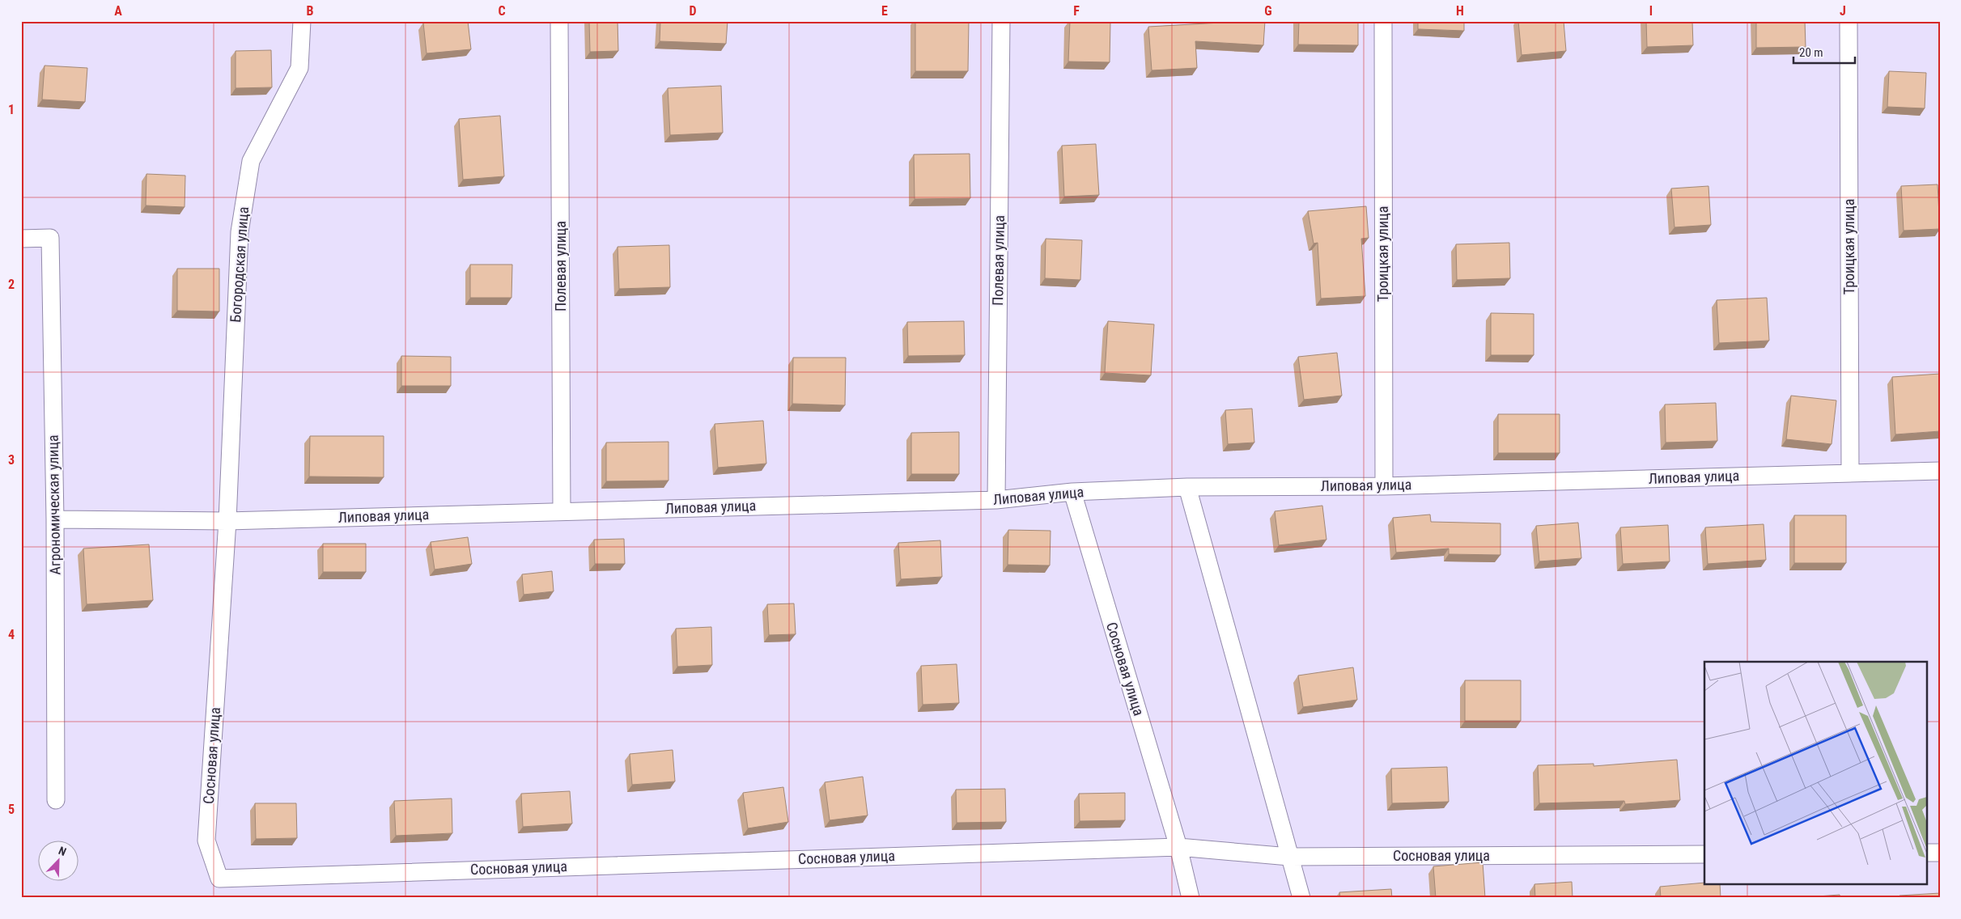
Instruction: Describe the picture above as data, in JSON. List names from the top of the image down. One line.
{"streets":{"street":["Троицкая улица","Полевая улица","Богородская улица","Липовая улица","Агрономическая улица","Сосновая улица"]},"crossings":[["Троицкая улица","Липовая улица"],["Полевая улица","Липовая улица"],["Богородская улица","Липовая улица"],["Богородская улица","Сосновая улица"],["Липовая улица","Агрономическая улица"],["Липовая улица","Сосновая улица"]],"scale_bar":"20 m","north":"top right","grid":{"columns":["A","B","C","D","E","F","G","H","I","J"],"rows":["1","2","3","4","5"]}}
